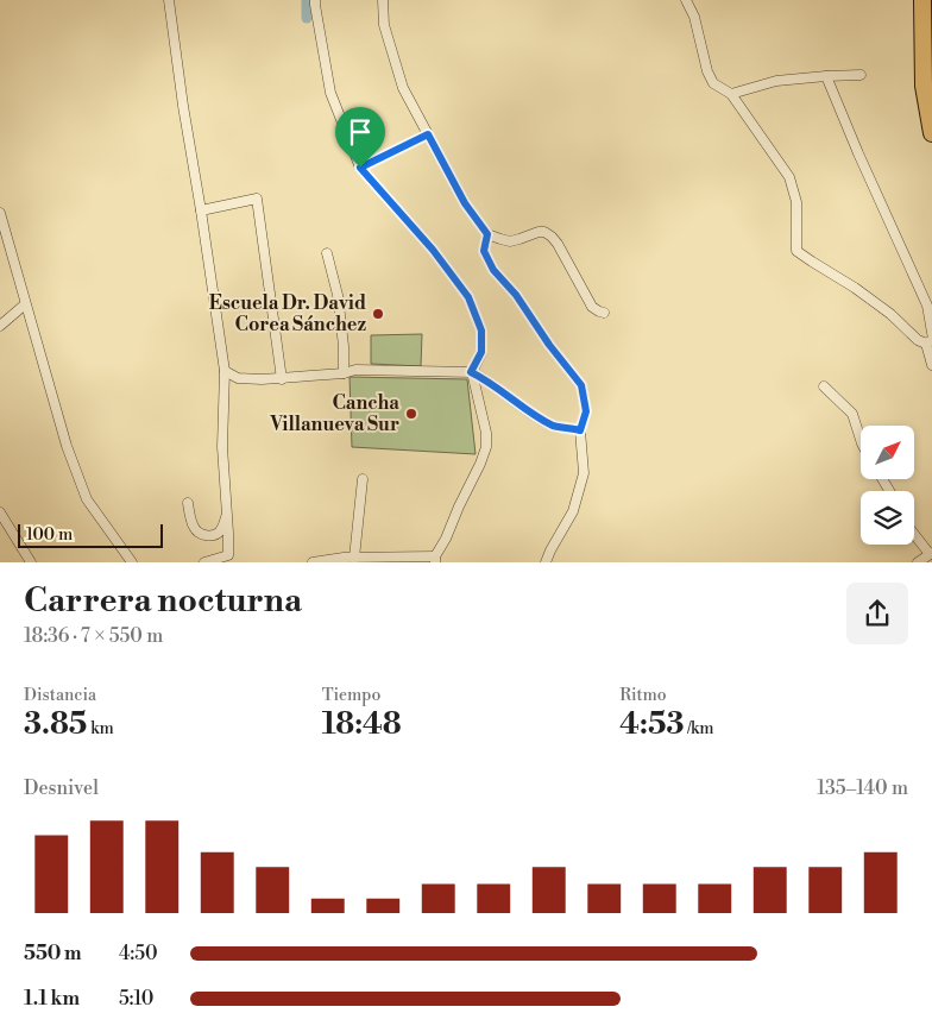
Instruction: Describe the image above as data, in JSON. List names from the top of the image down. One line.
{"places":["Escuela Dr. David Corea Sánchez","Cancha Villanueva Sur"],"scale_bar":"100 m","north":"top right","page":{"scale":"100 m","heading":["Carrera nocturna","18:36 · 7 × 550 m"],"stats":[["Distancia","3.85 km"],["Tiempo","18:48"],["Ritmo","4:53 /km"]],"chart":["Desnivel","135–140 m"],"list":[{"name":"550 m","note":"4:50"},{"name":"1.1 km","note":"5:10"}]}}
